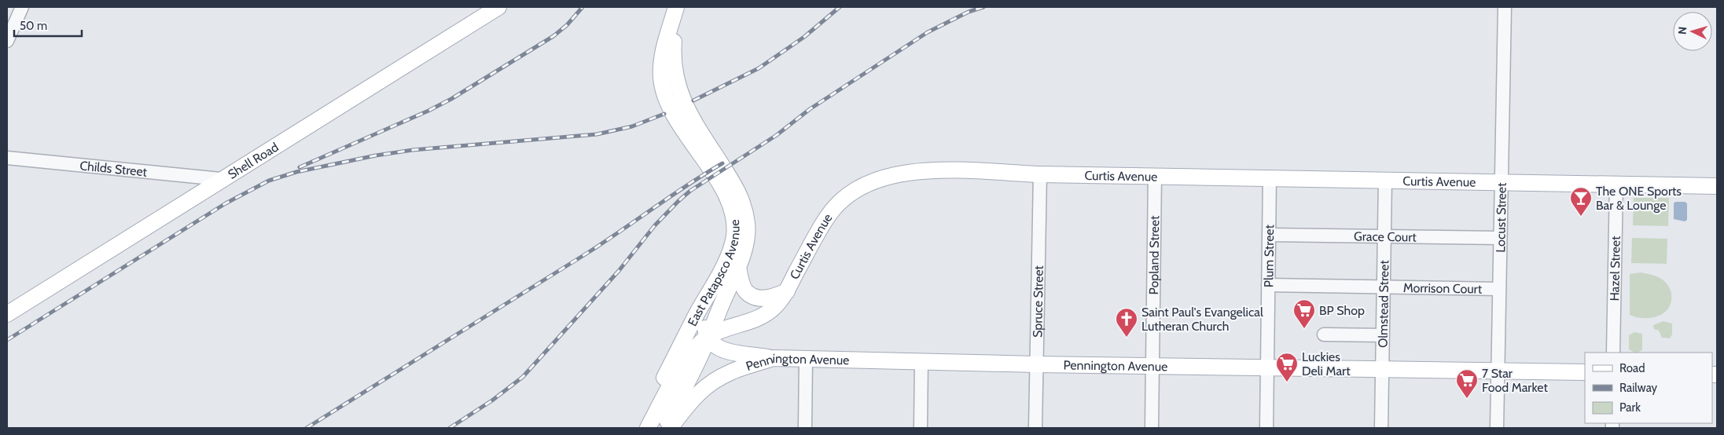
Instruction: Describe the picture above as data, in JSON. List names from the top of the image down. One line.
{"streets":{"main road":["Shell Road","Curtis Avenue","East Patapsco Avenue","Pennington Avenue"],"street":["Childs Street","Locust Street","Grace Court","Popland Street","Plum Street","Hazel Street","Morrison Court","Spruce Street","Olmstead Street"]},"crossings":[["Shell Road","Childs Street"],["Curtis Avenue","Locust Street"],["Curtis Avenue","Popland Street"],["Curtis Avenue","Plum Street"],["Curtis Avenue","Hazel Street"],["Curtis Avenue","East Patapsco Avenue"],["Curtis Avenue","Spruce Street"],["Curtis Avenue","Olmstead Street"],["Locust Street","Grace Court"],["Locust Street","Morrison Court"],["Locust Street","Pennington Avenue"],["Grace Court","Plum Street"],["Grace Court","Olmstead Street"],["Popland Street","Pennington Avenue"],["Plum Street","Morrison Court"],["Plum Street","Pennington Avenue"],["Morrison Court","Olmstead Street"],["Spruce Street","Pennington Avenue"],["Olmstead Street","Pennington Avenue"]],"places":{"bar":["The ONE Sports Bar & Lounge"],"supermarket":["BP Shop","Luckies Deli Mart","7 Star Food Market"],"church":["Saint Paul's Evangelical Lutheran Church"]},"legend":["Road","Railway","Park"],"scale_bar":"50 m","north":"left"}
